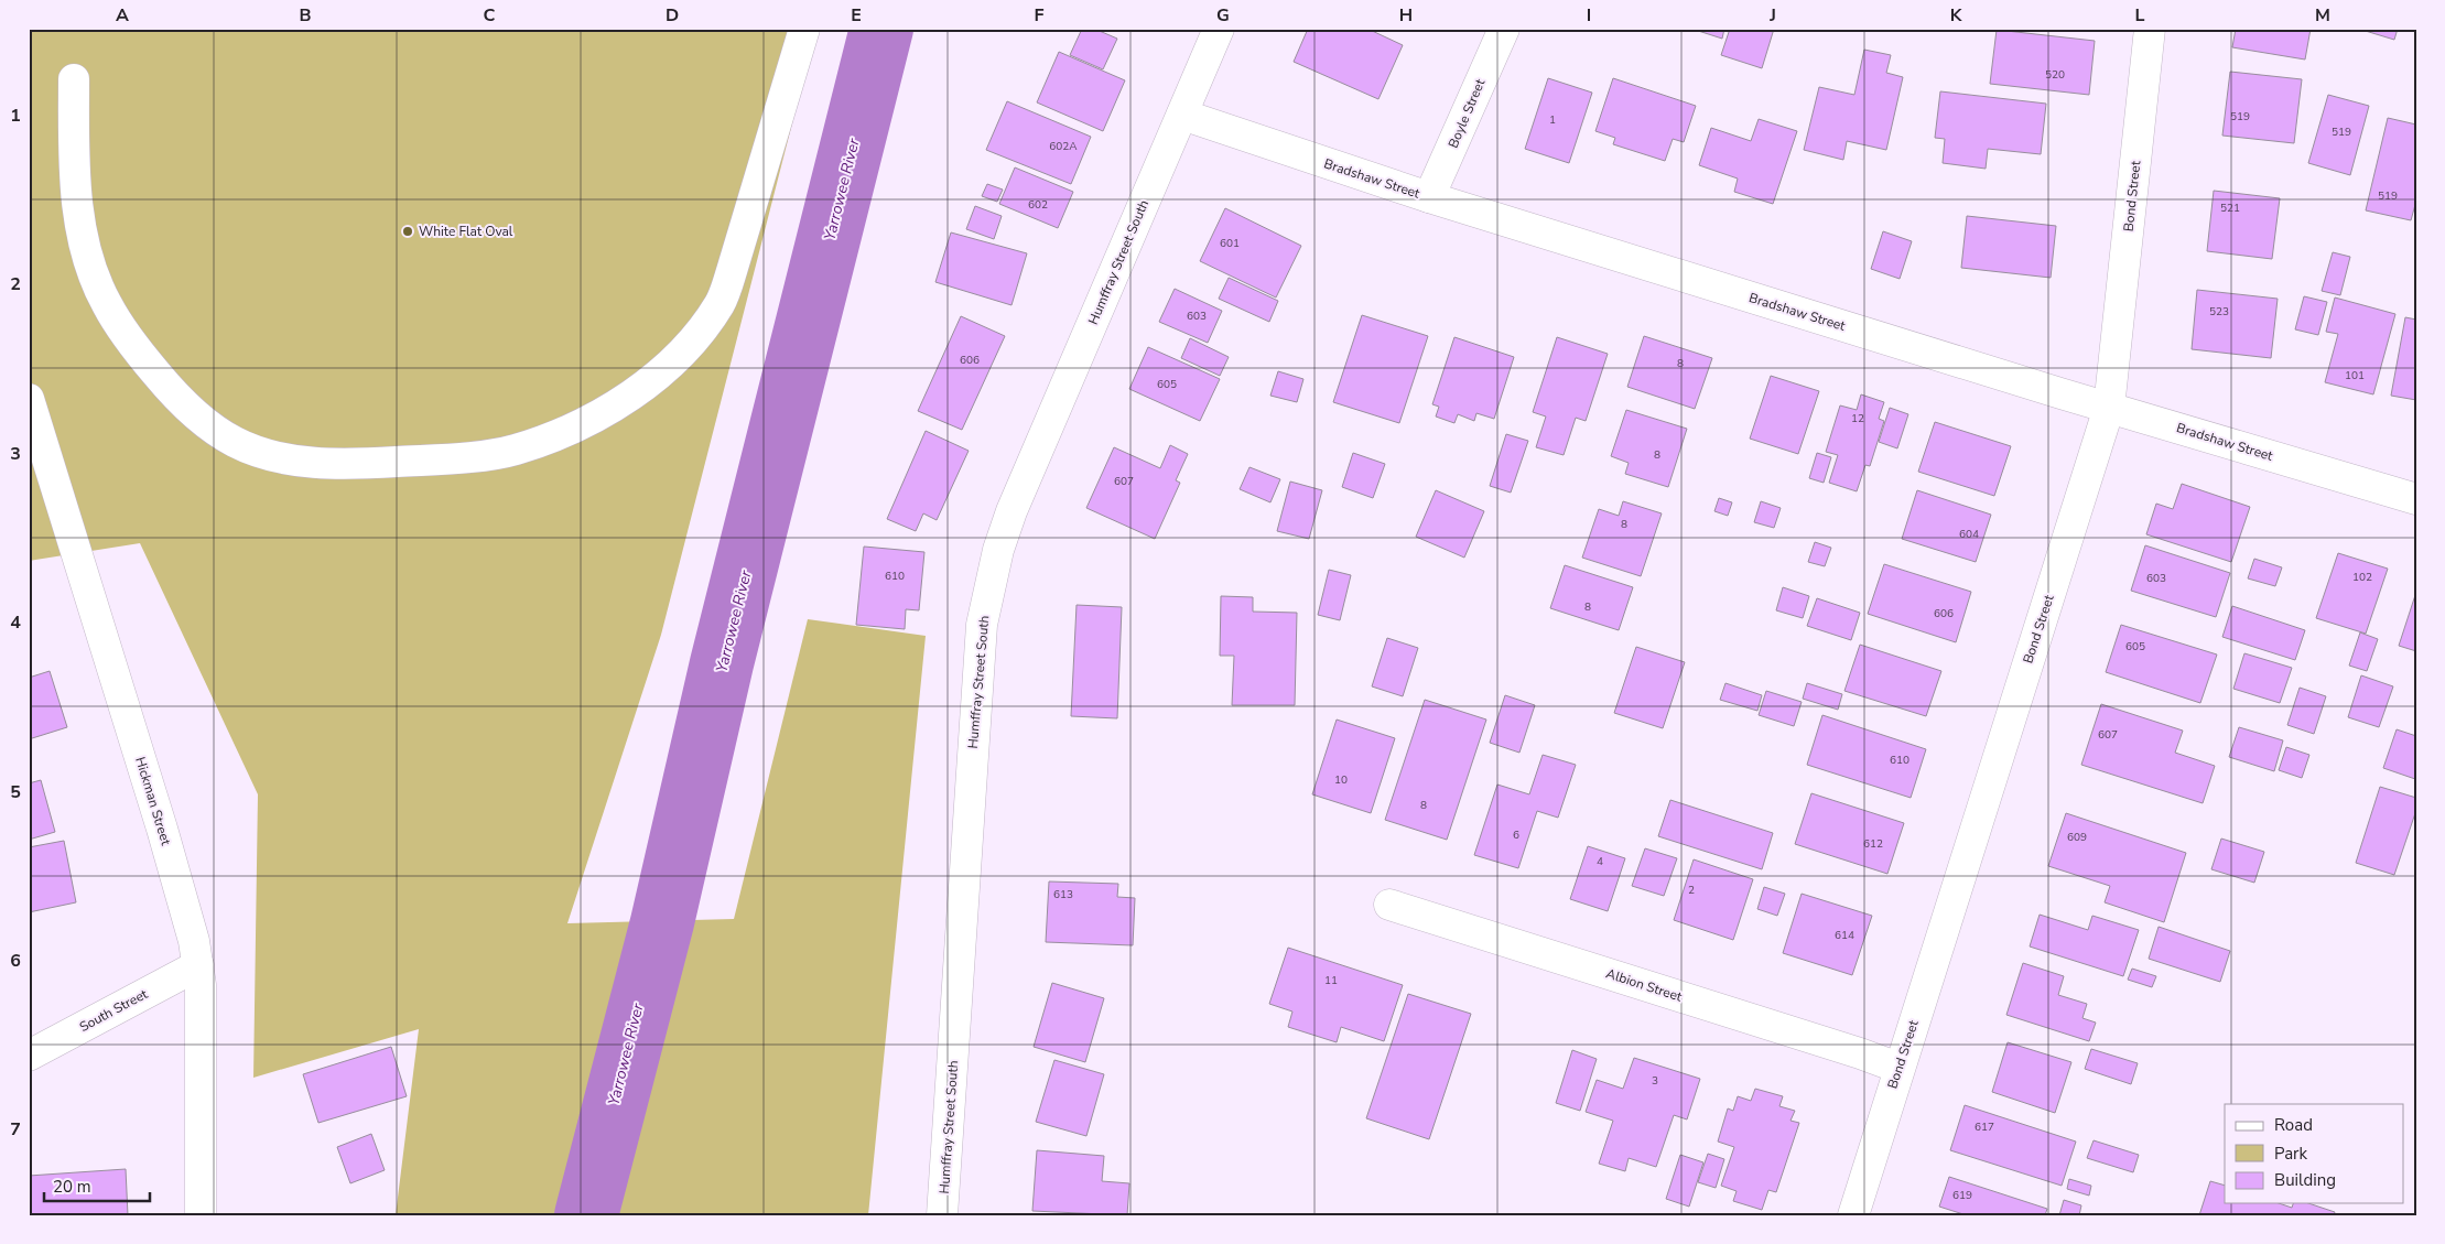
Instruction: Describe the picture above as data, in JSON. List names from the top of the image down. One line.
{"streets":{"street":["Boyle Street","Bradshaw Street","Bond Street","Humffray Street South","Hickman Street","Albion Street","South Street"]},"crossings":[["Boyle Street","Bradshaw Street"],["Bradshaw Street","Bond Street"],["Bradshaw Street","Humffray Street South"],["Bond Street","Albion Street"],["Hickman Street","South Street"]],"water":["Yarrowee River"],"places":["White Flat Oval"],"house_numbers":["520","519","1","519","602A","519","602","521","601","523","603","606","8","101","605","12","8","607","8","604","610","102","603","8","606","605","607","610","10","8","6","609","612","4","2","613","614","11","3","617","619"],"legend":["Road","Park","Building"],"scale_bar":"20 m","grid":{"columns":["A","B","C","D","E","F","G","H","I","J","K","L","M"],"rows":["1","2","3","4","5","6","7"]}}
